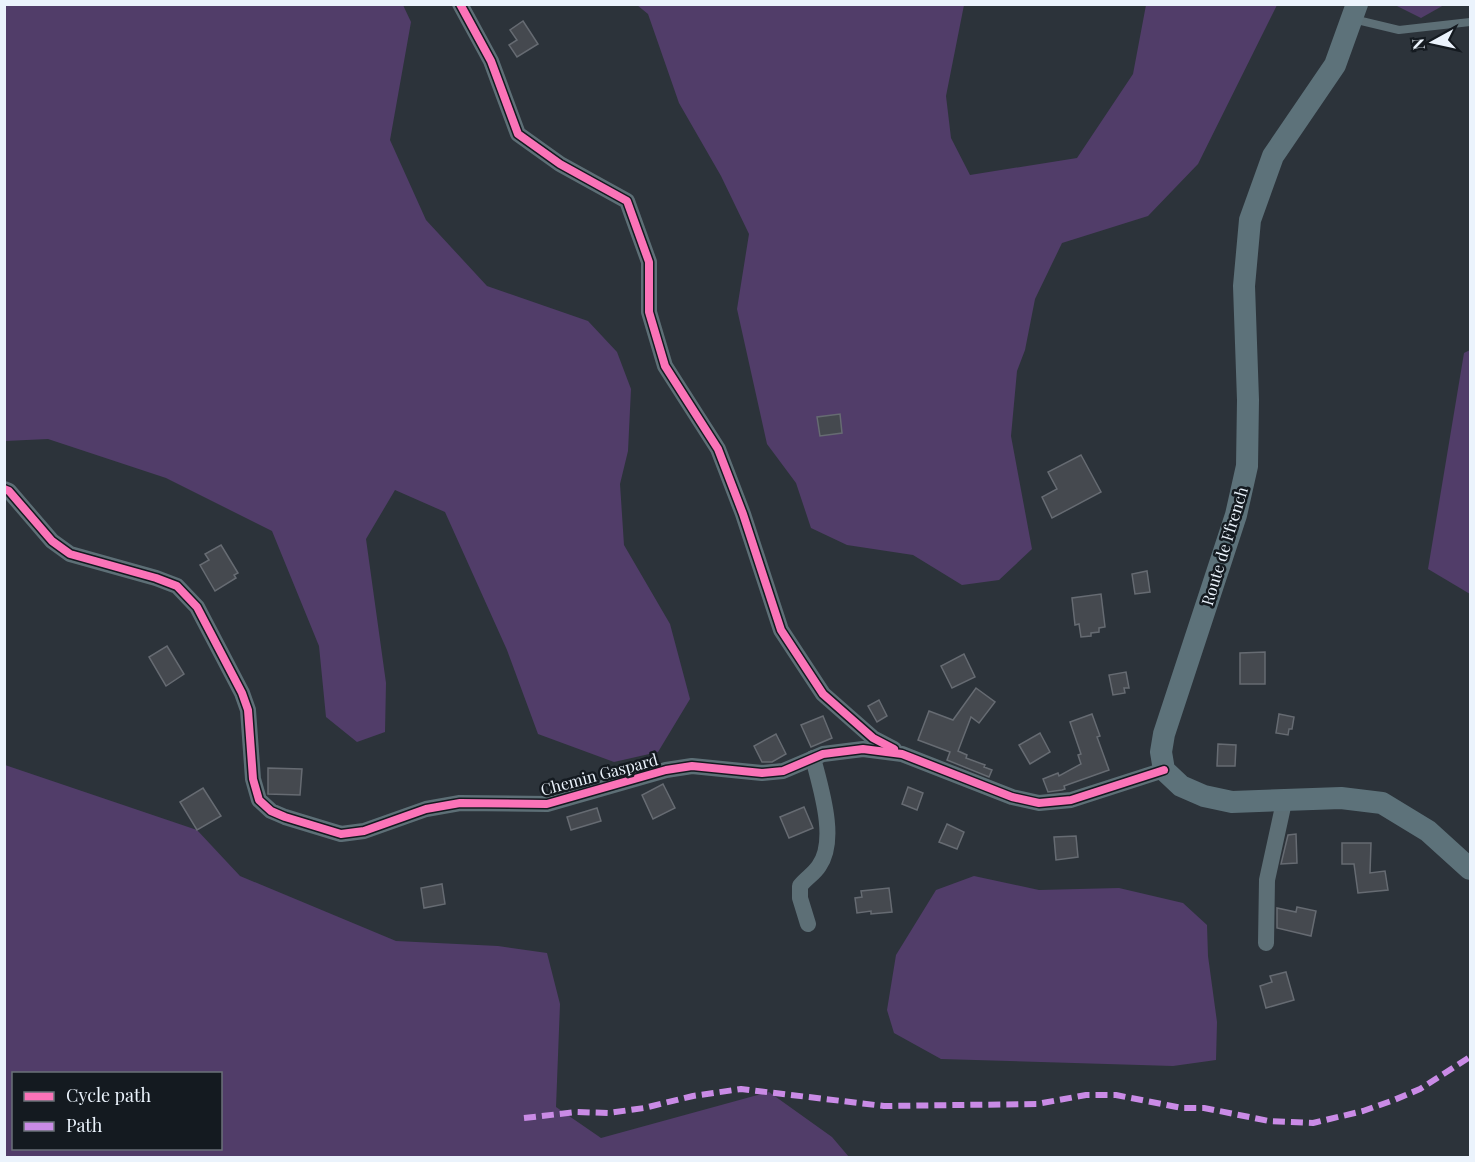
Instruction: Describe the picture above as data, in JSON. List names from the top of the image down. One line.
{"streets":{"main road":["Route de Ffrench"],"street":["Chemin Gaspard"]},"crossings":[["Route de Ffrench","Chemin Gaspard"]],"legend":["Cycle path","Path"],"north":"left"}
